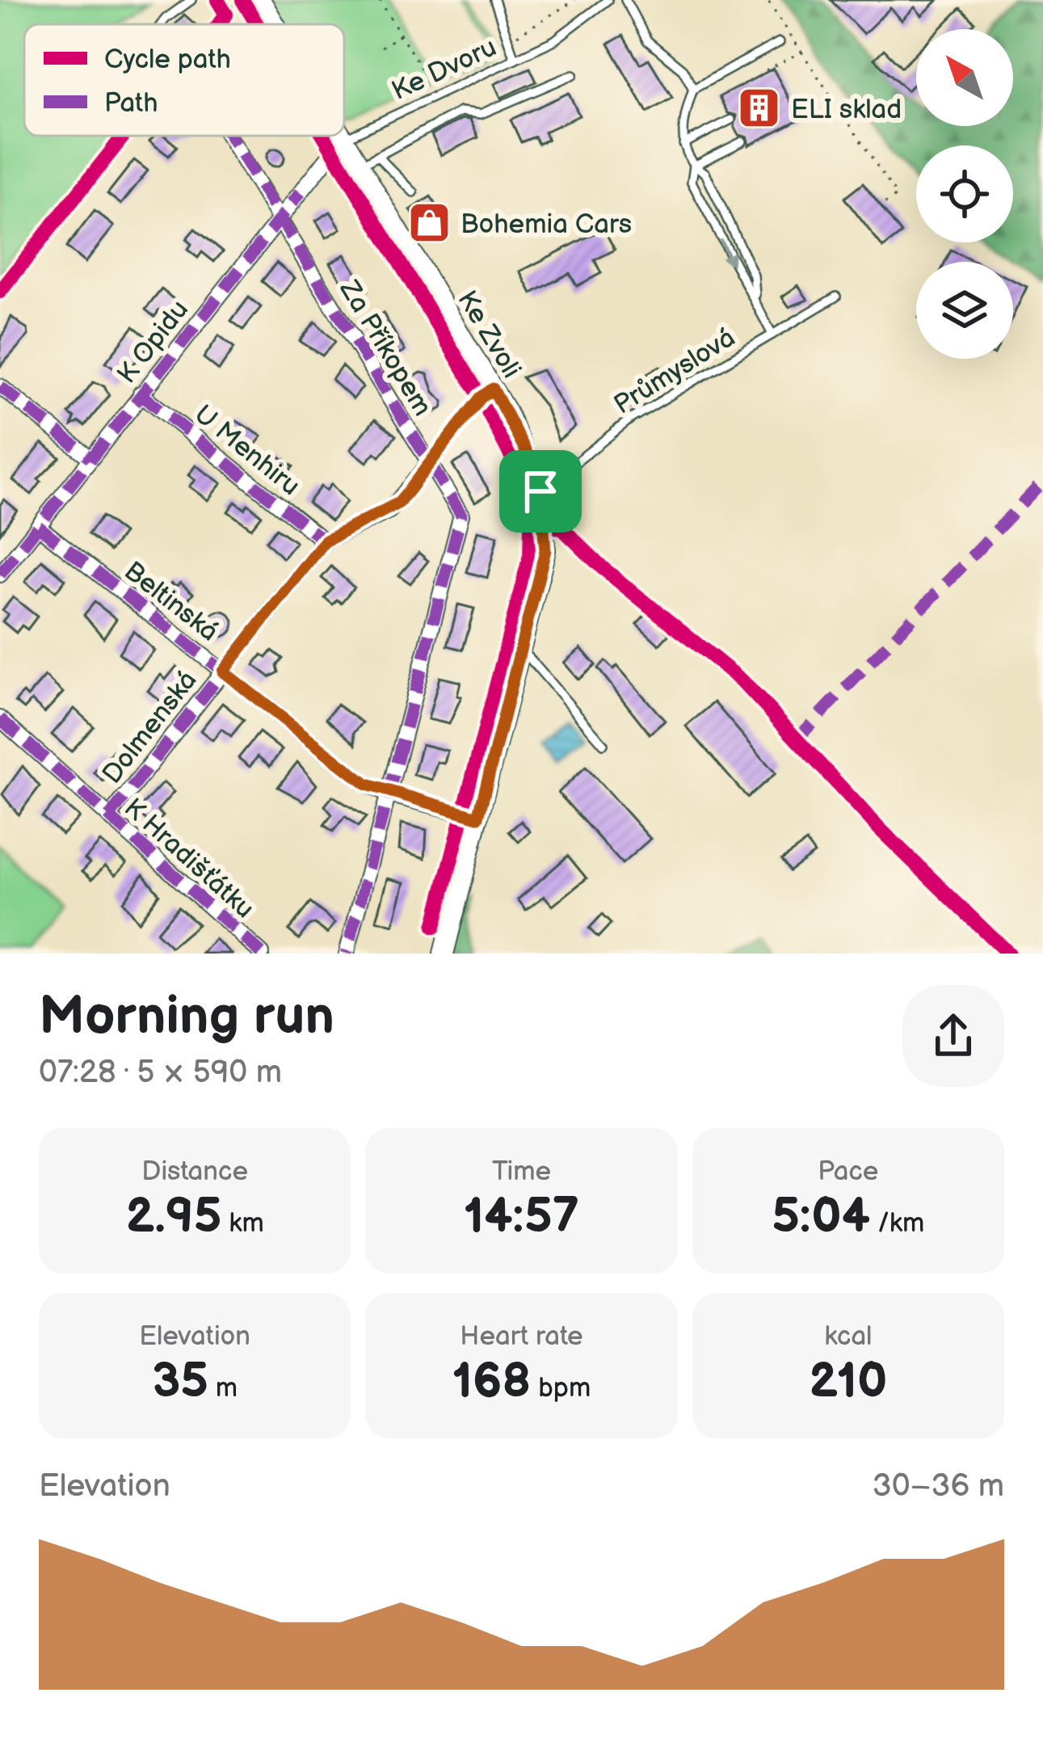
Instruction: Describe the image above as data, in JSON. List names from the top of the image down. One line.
{"streets":{"street":["Ke Zvoli","K Opidu","Za Příkopem","U Menhiru","Beltinská","Dolmenská","K Hradišťátku"],"lane":["Ke Dvoru","Průmyslová"]},"crossings":[["Ke Dvoru","Ke Zvoli"],["Ke Dvoru","K Opidu"],["Ke Zvoli","K Opidu"],["Ke Zvoli","Průmyslová"],["Ke Zvoli","Beltinská"],["K Opidu","Za Příkopem"],["K Opidu","U Menhiru"],["K Opidu","Beltinská"],["Za Příkopem","Beltinská"],["Za Příkopem","Dolmenská"],["U Menhiru","Dolmenská"],["Beltinská","Dolmenská"],["Dolmenská","K Hradišťátku"]],"places":{"building":["ELI sklad"],"shop":["Bohemia Cars"]},"legend":["Cycle path","Path"],"north":"top left","page":{"heading":["Morning run","07:28 · 5 × 590 m"],"stats":[["Distance","2.95 km"],["Time","14:57"],["Pace","5:04 /km"],["Elevation","35 m"],["Heart rate","168 bpm"],["kcal","210"]],"chart":["Elevation","30–36 m"]}}
